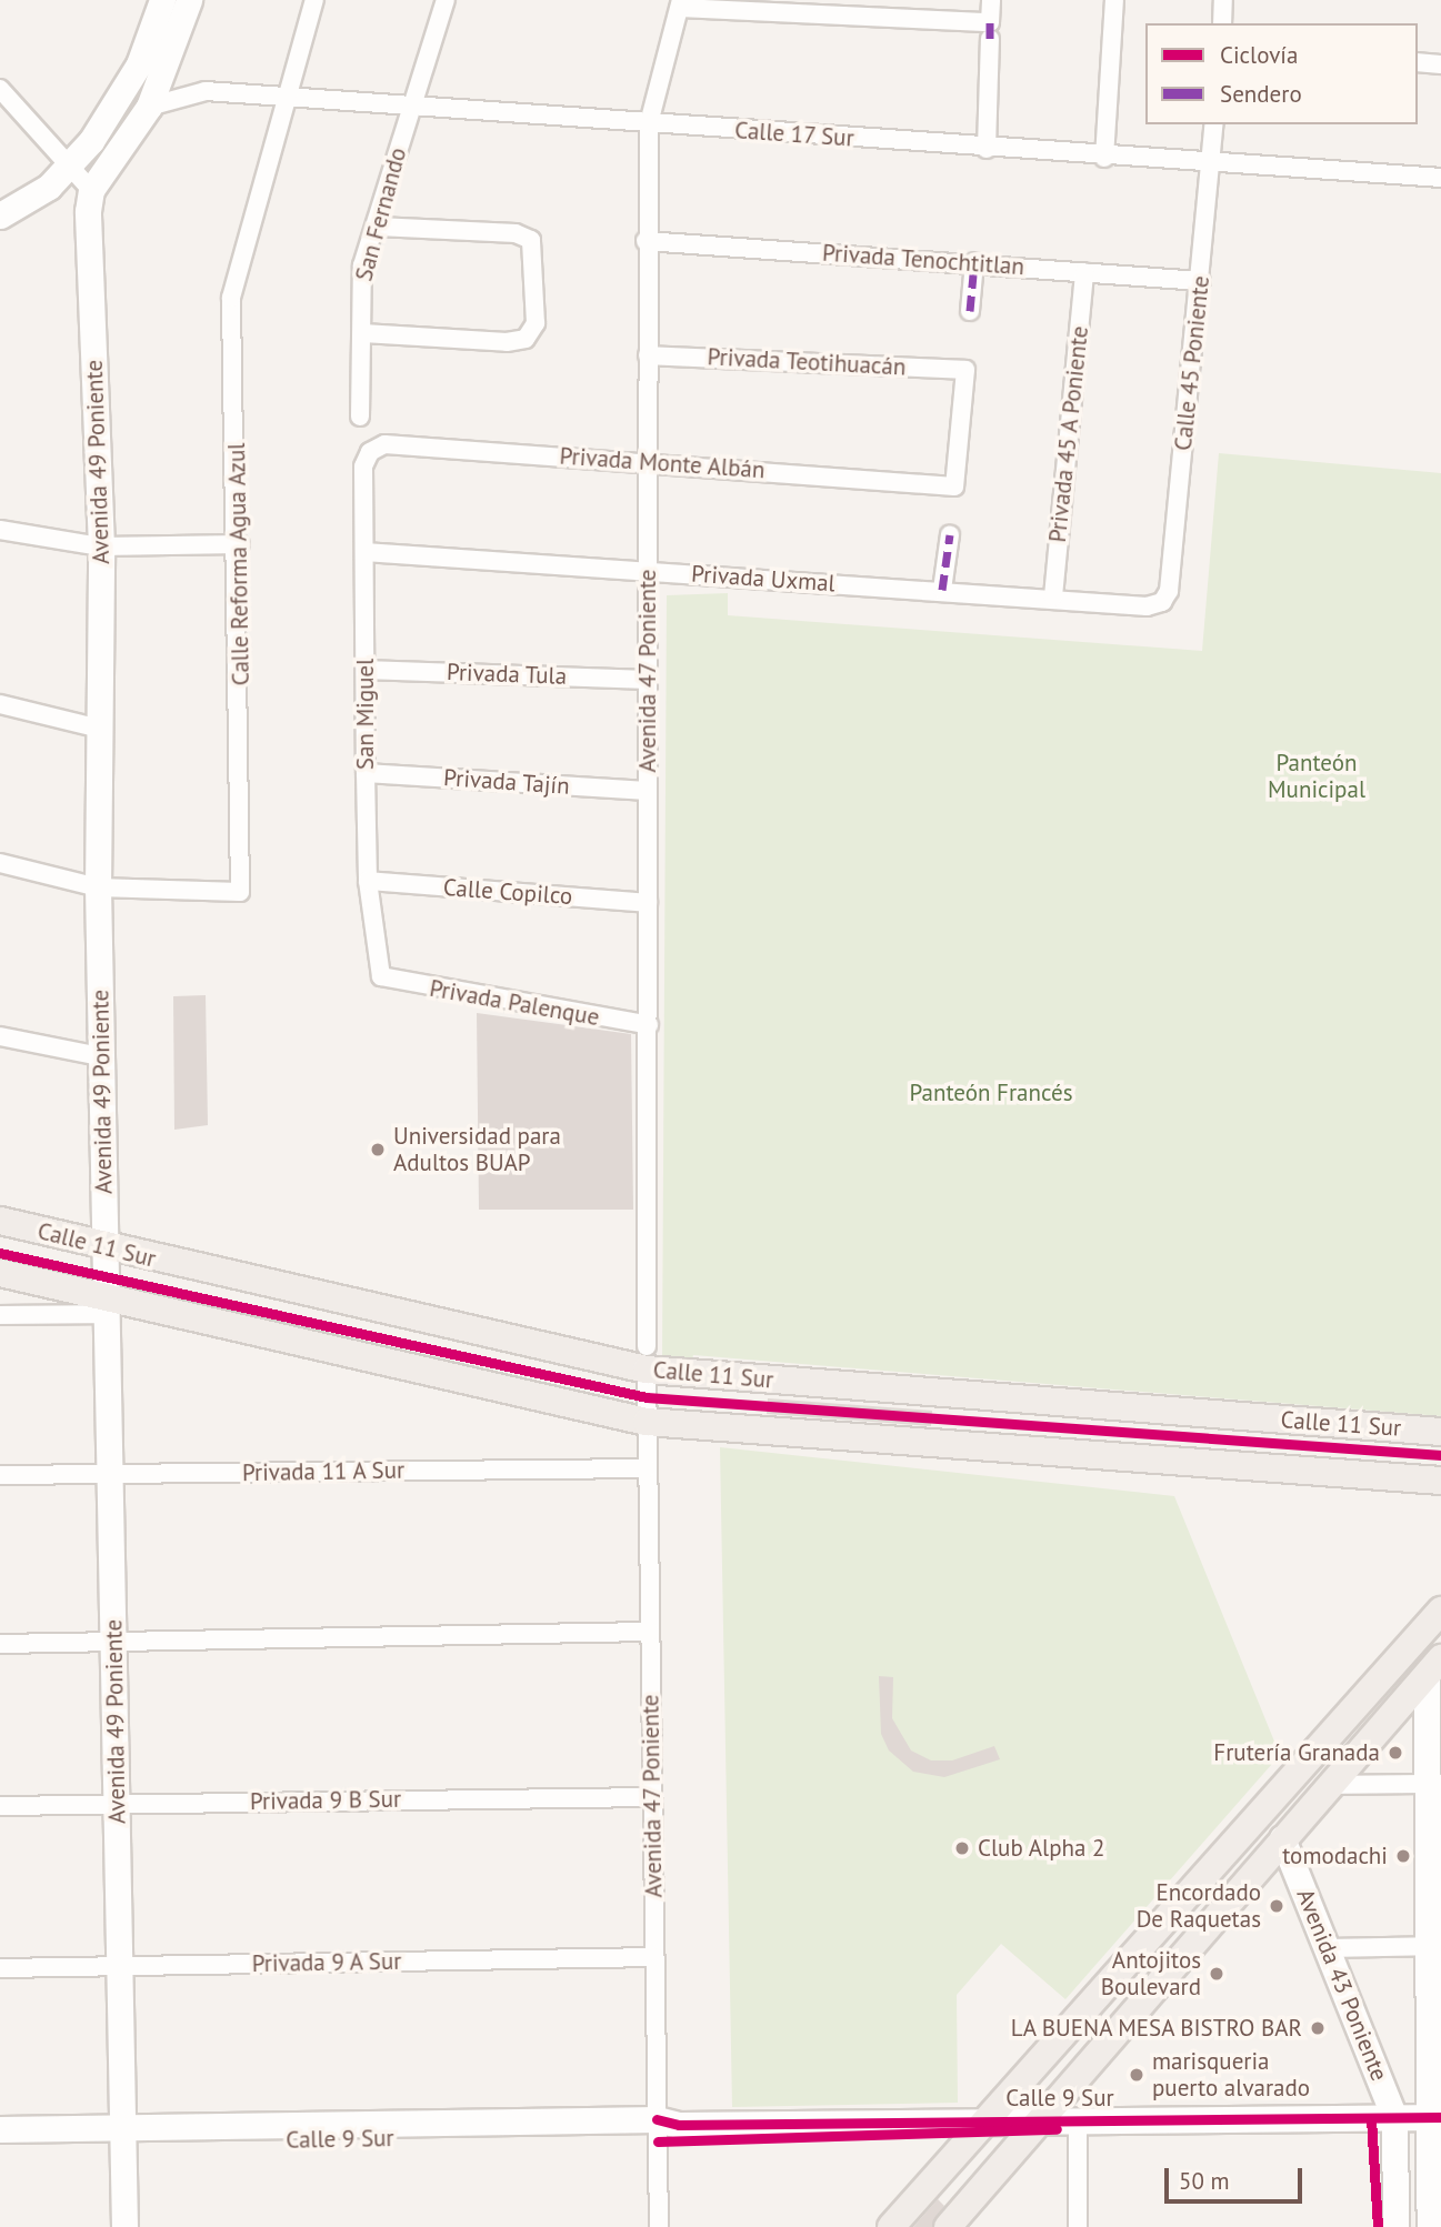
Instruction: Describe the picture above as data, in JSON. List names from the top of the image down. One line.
{"streets":{"main road":["Avenida 49 Poniente","Calle 11 Sur","Avenida 43 Poniente","Calle 9 Sur"],"street":["Calle 17 Sur","San Fernando","Privada Tenochtitlan","Privada Teotihuacán","Calle 45 Poniente","Privada 45 A Poniente","Privada Monte Albán","Calle Reforma Agua Azul","Privada Uxmal","Avenida 47 Poniente","Privada Tula","San Miguel","Privada Tajín","Calle Copilco","Privada Palenque","Privada 11 A Sur","Privada 9 B Sur","Privada 9 A Sur"]},"crossings":[["Calle 17 Sur","San Fernando"],["Calle 17 Sur","Calle 45 Poniente"],["Calle 17 Sur","Calle Reforma Agua Azul"],["Calle 17 Sur","Avenida 47 Poniente"],["Privada Tenochtitlan","Calle 45 Poniente"],["Privada Tenochtitlan","Privada 45 A Poniente"],["Privada Tenochtitlan","Avenida 47 Poniente"],["Privada Teotihuacán","Privada Monte Albán"],["Privada Teotihuacán","Avenida 47 Poniente"],["Calle 45 Poniente","Privada Uxmal"],["Privada 45 A Poniente","Privada Uxmal"],["Avenida 49 Poniente","Calle Reforma Agua Azul"],["Avenida 49 Poniente","Calle 11 Sur"],["Avenida 49 Poniente","Privada 11 A Sur"],["Avenida 49 Poniente","Privada 9 B Sur"],["Avenida 49 Poniente","Privada 9 A Sur"],["Avenida 49 Poniente","Calle 9 Sur"],["Privada Monte Albán","Avenida 47 Poniente"],["Privada Monte Albán","San Miguel"],["Privada Uxmal","Avenida 47 Poniente"],["Privada Uxmal","San Miguel"],["Avenida 47 Poniente","Privada Tula"],["Avenida 47 Poniente","Privada Tajín"],["Avenida 47 Poniente","Calle Copilco"],["Avenida 47 Poniente","Privada Palenque"],["Avenida 47 Poniente","Calle 11 Sur"],["Avenida 47 Poniente","Privada 11 A Sur"],["Avenida 47 Poniente","Privada 9 B Sur"],["Avenida 47 Poniente","Privada 9 A Sur"],["Avenida 47 Poniente","Calle 9 Sur"],["Privada Tula","San Miguel"],["San Miguel","Privada Tajín"],["San Miguel","Calle Copilco"],["San Miguel","Privada Palenque"],["Avenida 43 Poniente","Calle 9 Sur"]],"parks":["Panteón Municipal","Panteón Francés"],"places":["Universidad para Adultos BUAP","Frutería Granada","Club Alpha 2","tomodachi","Encordado De Raquetas","Antojitos Boulevard","LA BUENA MESA BISTRO BAR","marisqueria puerto alvarado"],"legend":["Ciclovía","Sendero"],"scale_bar":"50 m"}
